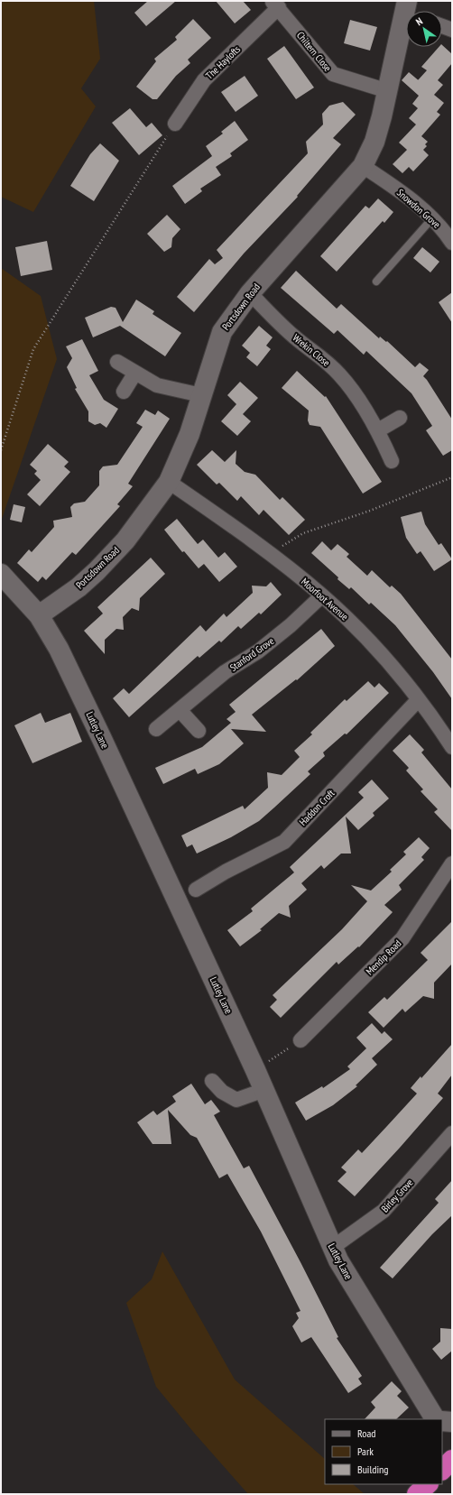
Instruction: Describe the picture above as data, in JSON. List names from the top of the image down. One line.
{"streets":{"street":["Chiltern Close","The Haylofts","Snowdon Grove","Portsdown Road","Wrekin Close","Moorfoot Avenue","Stanford Grove","Lutley Lane","Haddon Croft","Mendip Road","Birley Grove"]},"crossings":[["Chiltern Close","The Haylofts"],["Chiltern Close","Portsdown Road"],["Snowdon Grove","Portsdown Road"],["Portsdown Road","Wrekin Close"],["Portsdown Road","Moorfoot Avenue"],["Portsdown Road","Lutley Lane"],["Moorfoot Avenue","Stanford Grove"],["Moorfoot Avenue","Haddon Croft"],["Lutley Lane","Birley Grove"]],"legend":["Road","Park","Building"],"north":"top left"}
